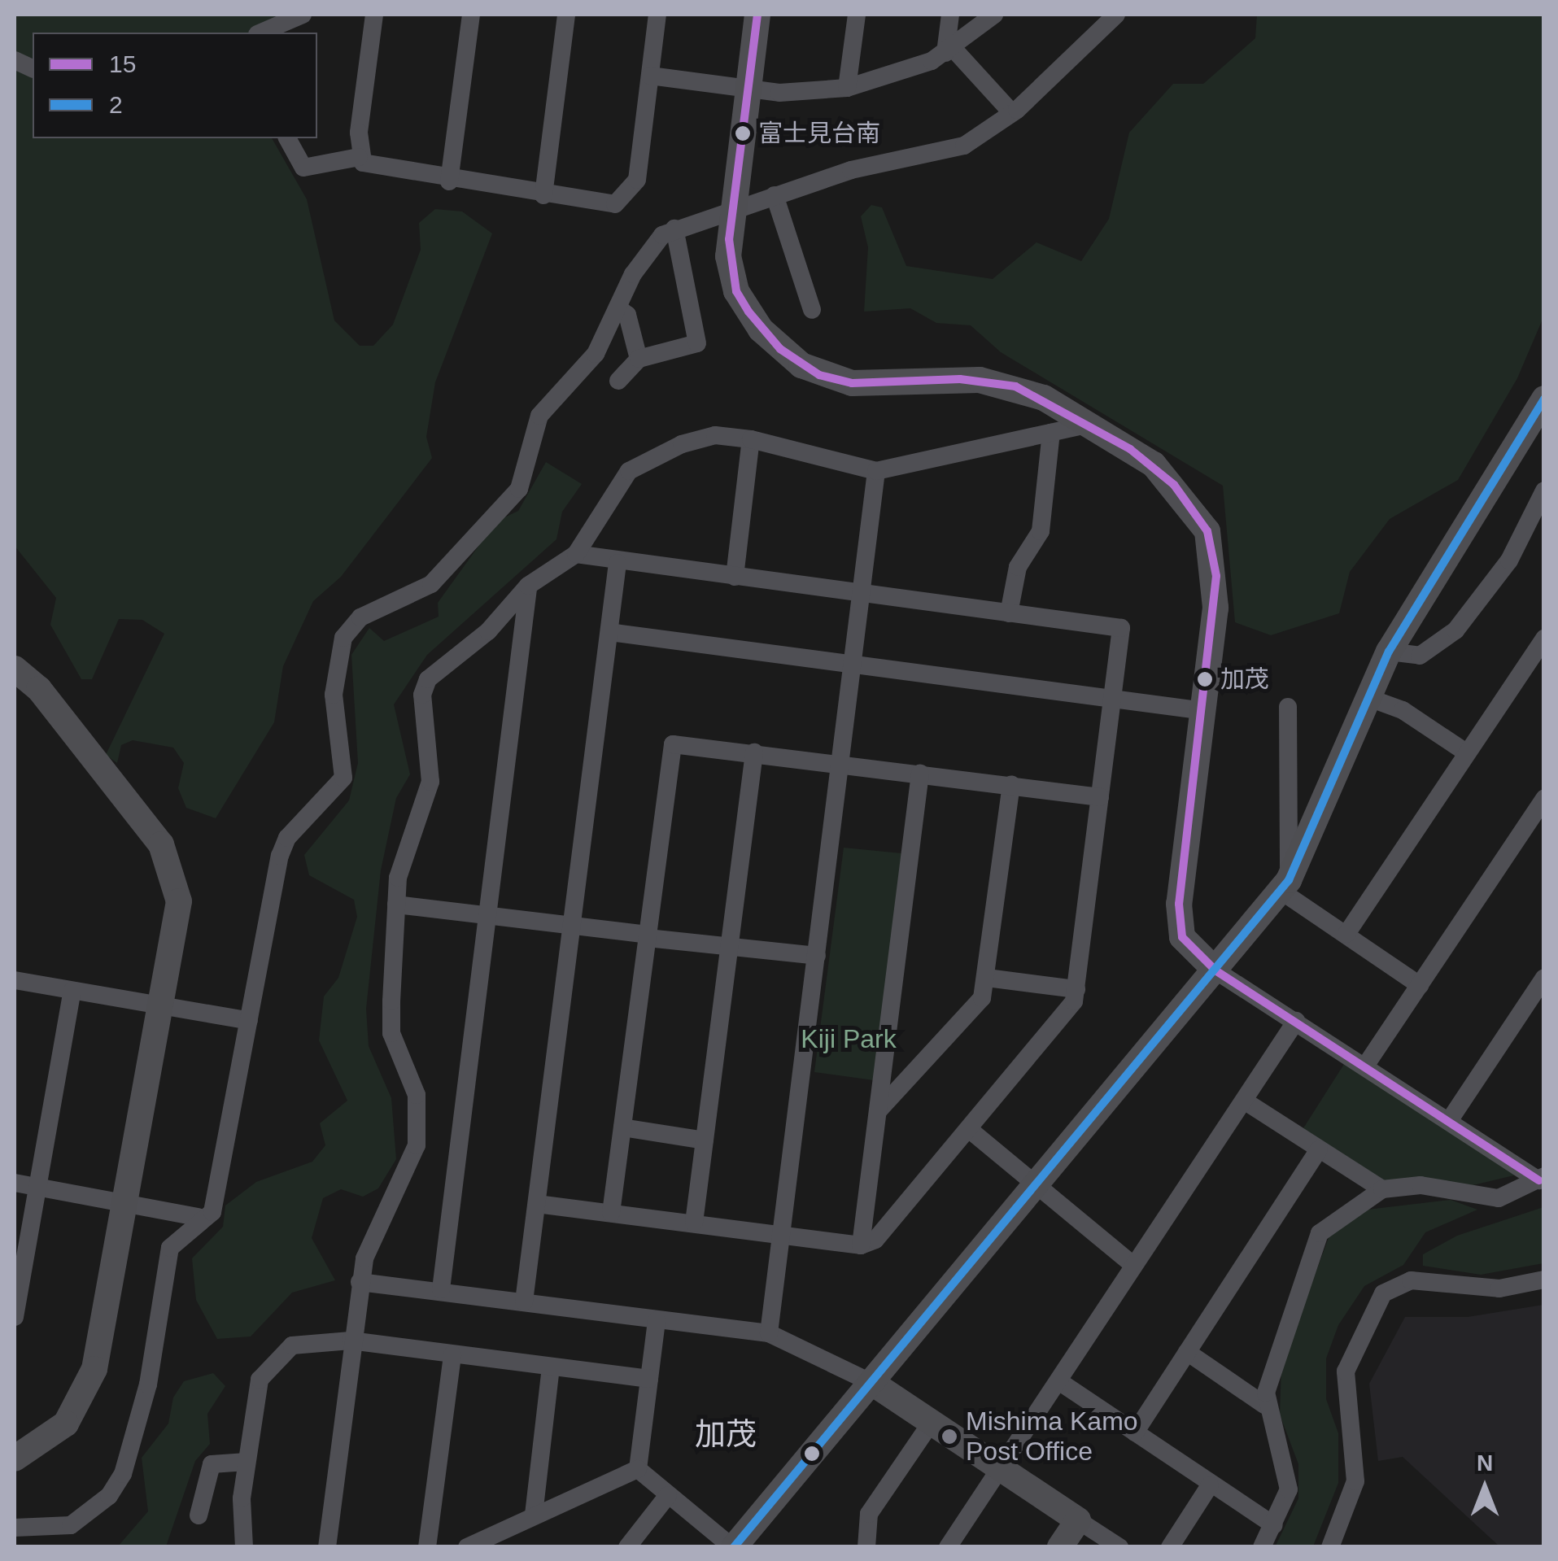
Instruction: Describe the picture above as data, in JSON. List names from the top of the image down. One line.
{"districts":["加茂"],"parks":["Kiji Park"],"places":["富士見台南","加茂","Mishima Kamo Post Office"],"lines":["transit line 15","transit line 2"],"legend":["15","2"],"north":"top"}
